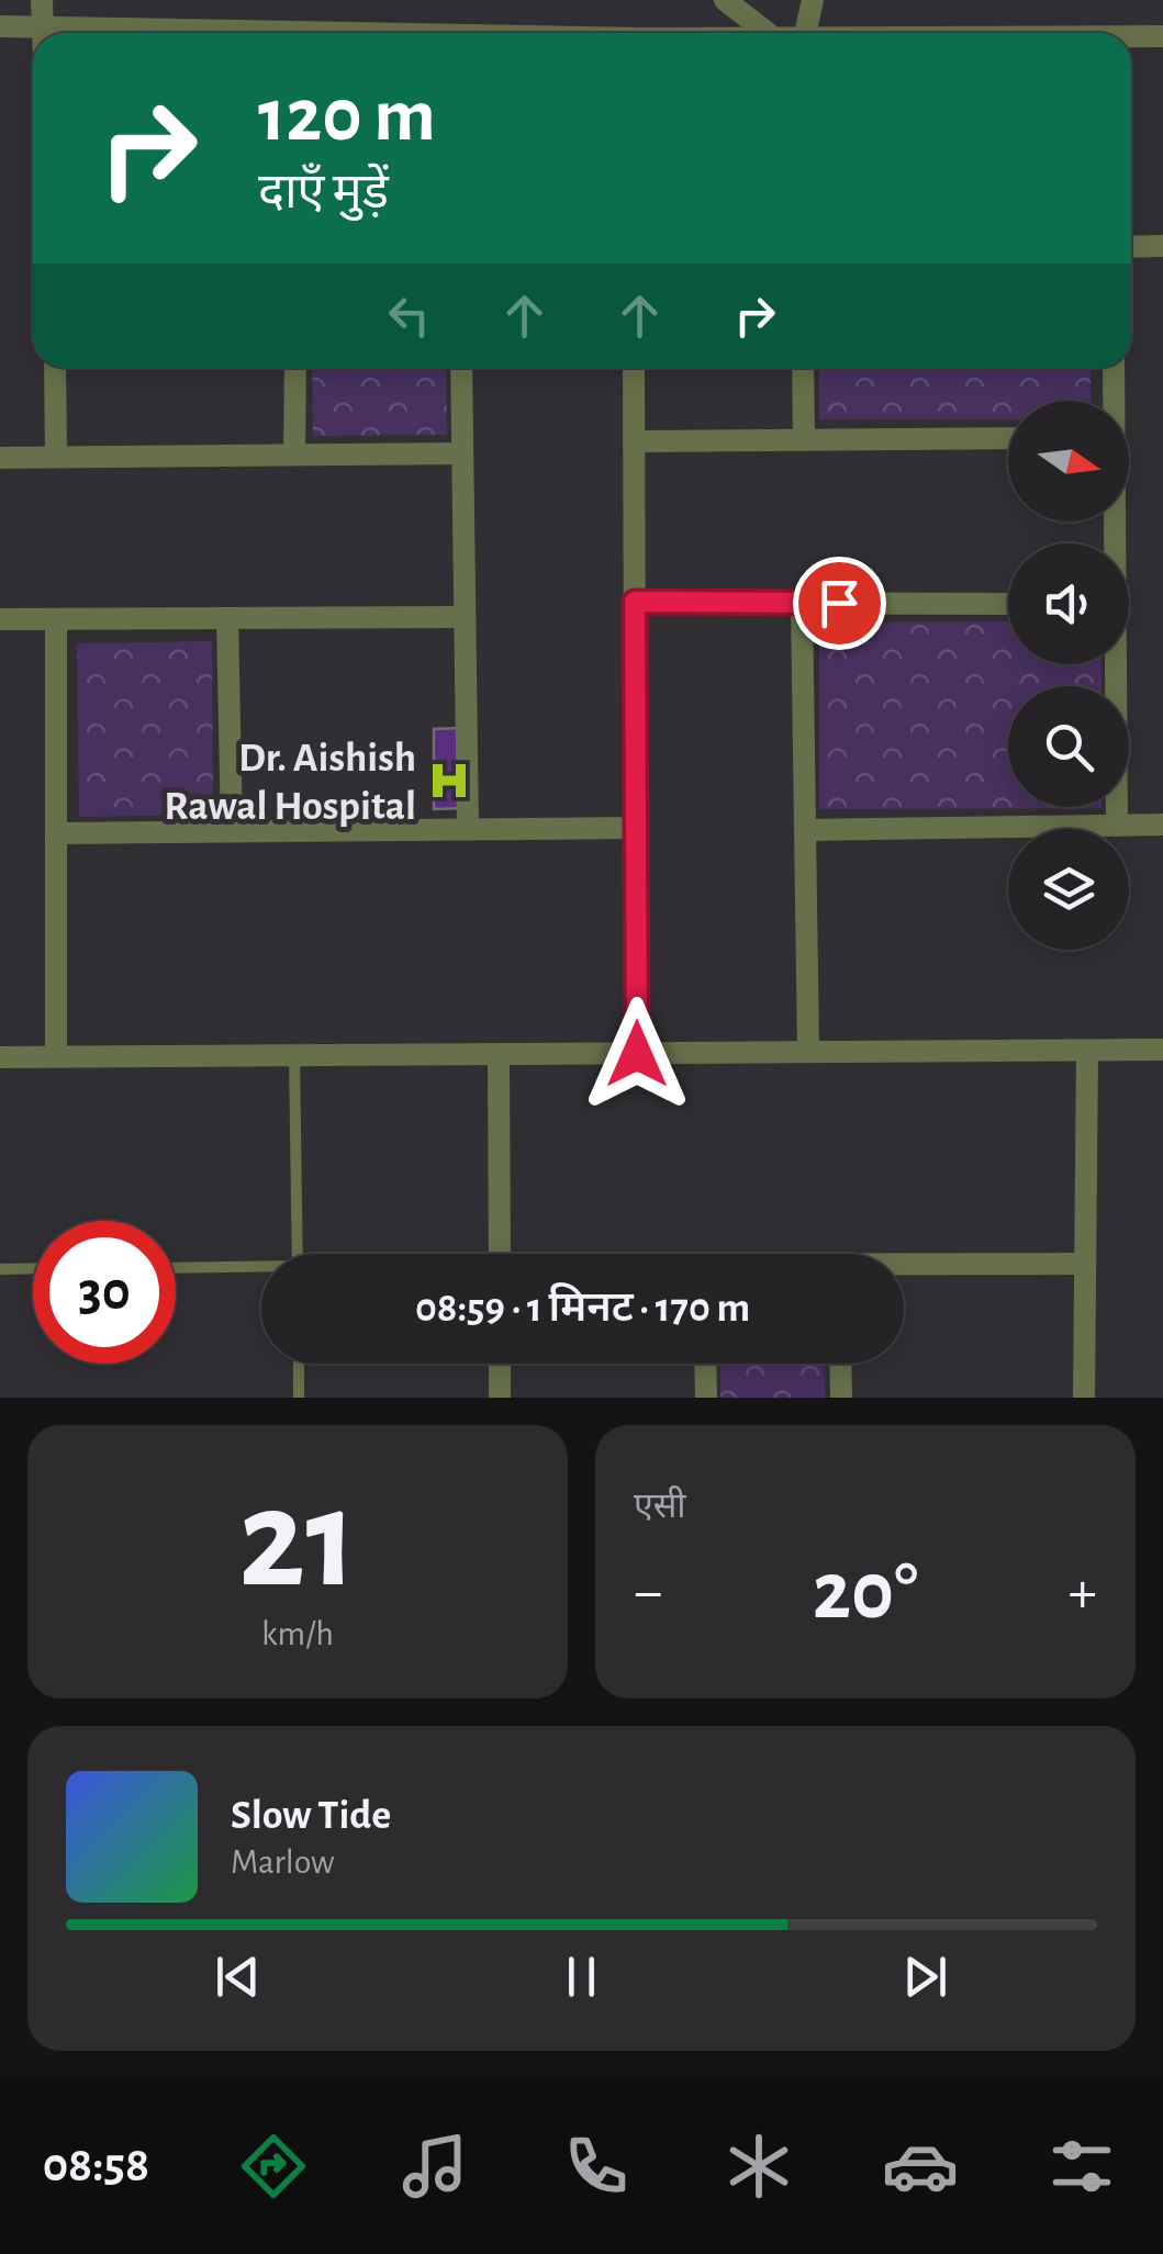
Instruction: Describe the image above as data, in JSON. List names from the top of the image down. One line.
{"places":{"hospital":["Dr. Aishish Rawal Hospital"]},"north":"right","page":{"turn":["120 m","दाएँ मुड़ें"],"limit":"30","trip":"08:59 · 1 मिनट · 170 m","tile":[["21","km/h"],"एसी"],"heat":["−","20°","+"],"song":["Slow Tide","Marlow"],"tabs":"08:58"}}
